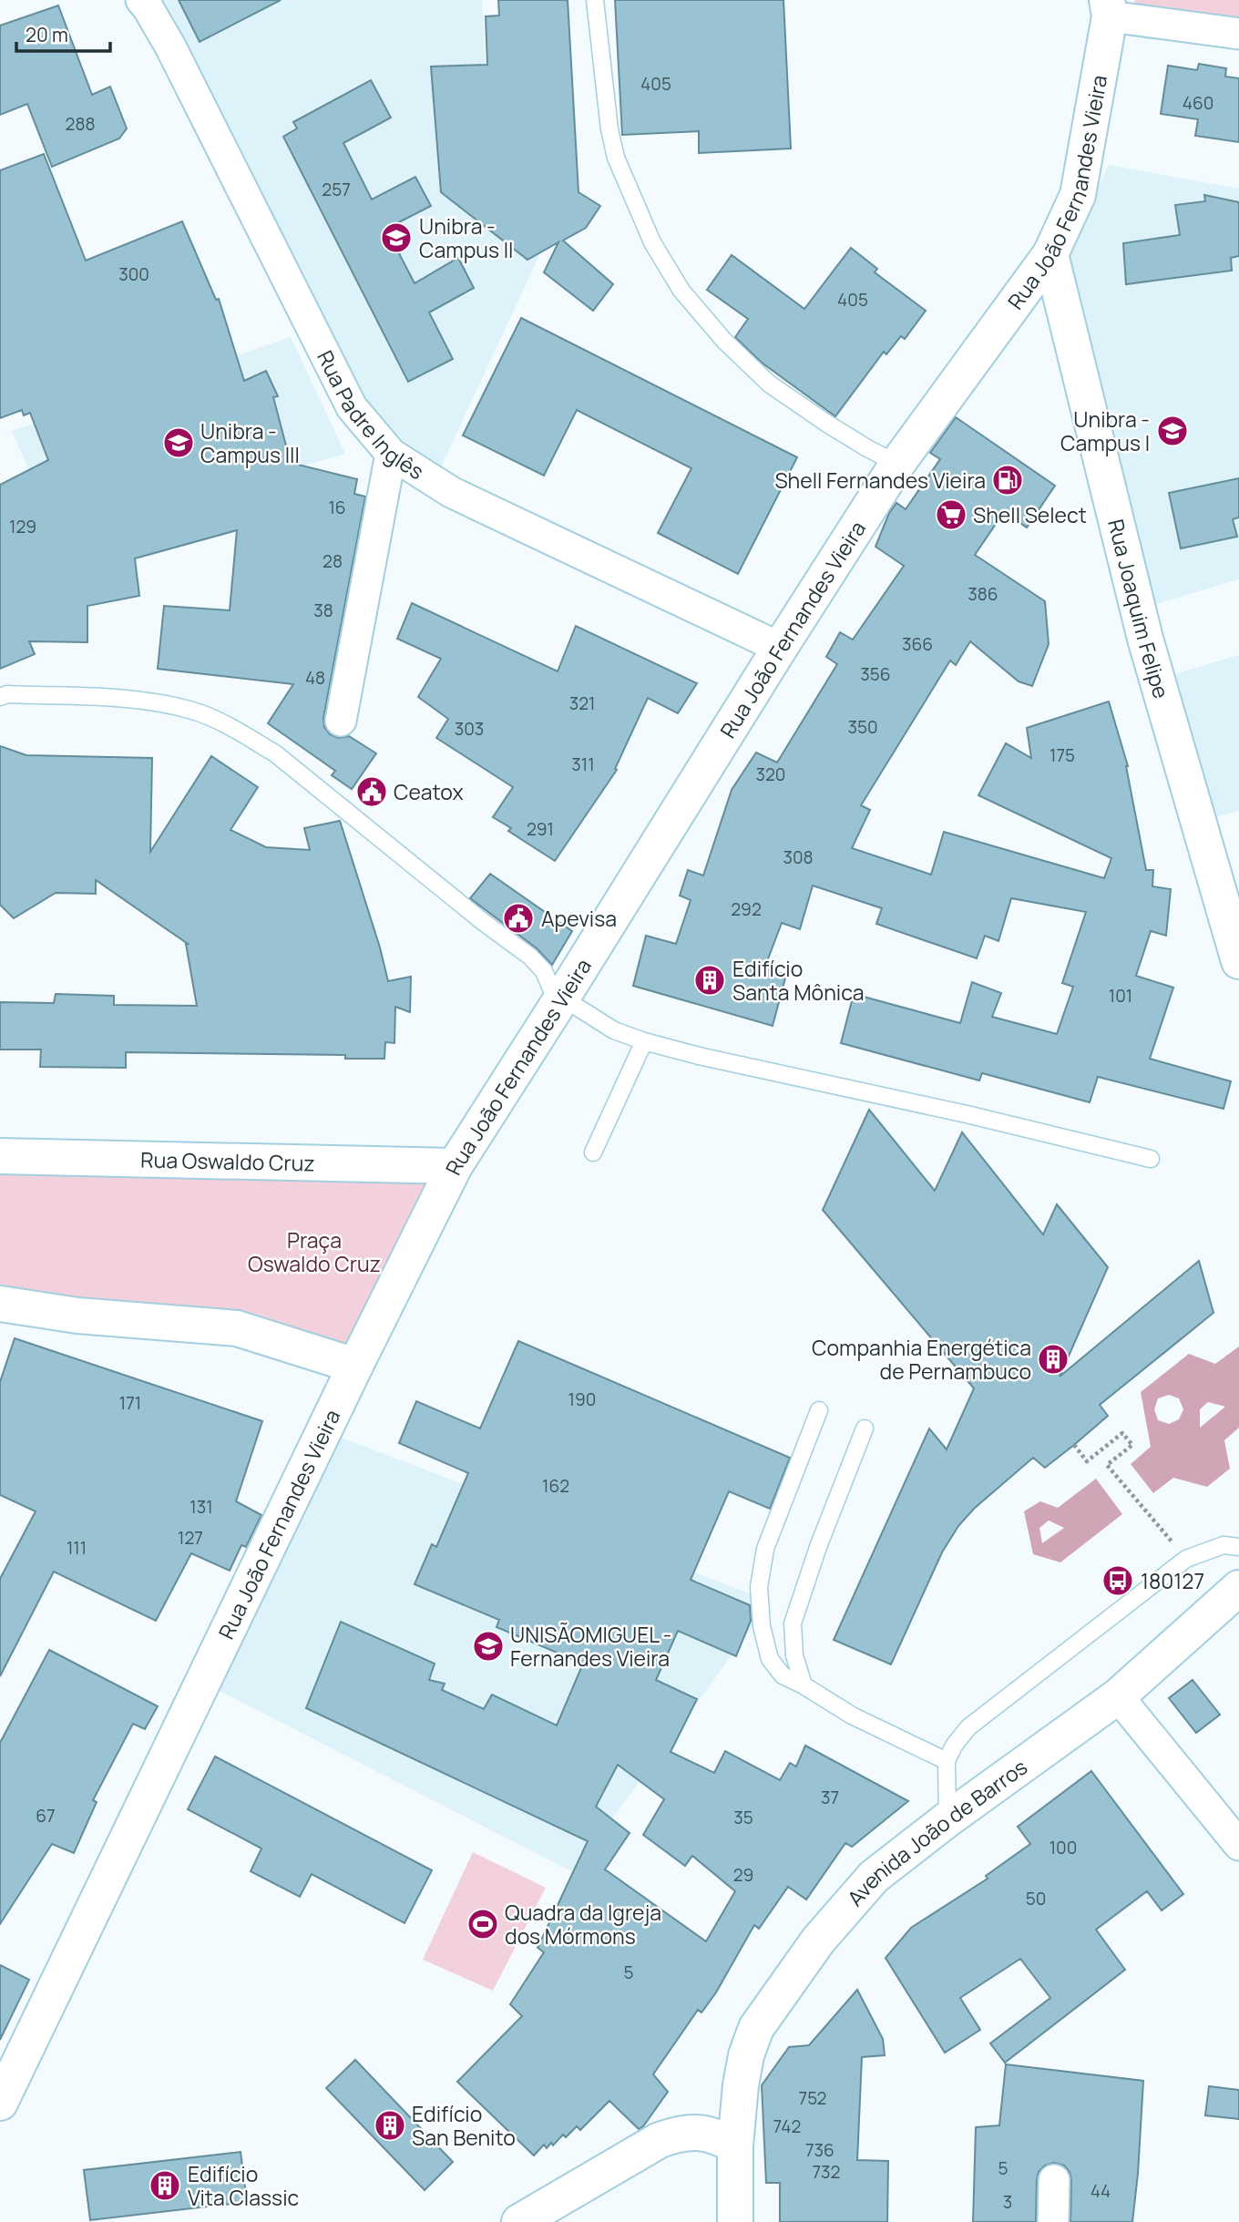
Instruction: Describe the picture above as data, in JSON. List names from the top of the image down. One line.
{"streets":{"street":["Rua João Fernandes Vieira","Rua Padre Inglês","Rua Joaquim Felipe","Rua Oswaldo Cruz","Avenida João de Barros"]},"crossings":[["Rua João Fernandes Vieira","Rua Padre Inglês"],["Rua João Fernandes Vieira","Rua Joaquim Felipe"],["Rua João Fernandes Vieira","Rua Oswaldo Cruz"]],"parks":["Praça Oswaldo Cruz"],"places":{"school or university":["Unibra - Campus II","Unibra - Campus I","Unibra - Campus III","UNISÃOMIGUEL - Fernandes Vieira"],"fuel station":["Shell Fernandes Vieira"],"supermarket":["Shell Select"],"public building":["Ceatox","Apevisa"],"building":["Edifício Santa Mônica","Companhia Energética de Pernambuco","Edifício San Benito","Edifício Vita Classic"],"bus stop":["180127"],"sports":["Quadra da Igreja dos Mórmons"]},"house_numbers":["405","460","288","257","300","405","16","129","28","386","38","366","356","48","321","350","303","175","311","320","291","308","292","101","190","171","162","131","127","111","37","67","35","100","29","50","5","752","742","736","5","732","44","3"],"scale_bar":"20 m"}
